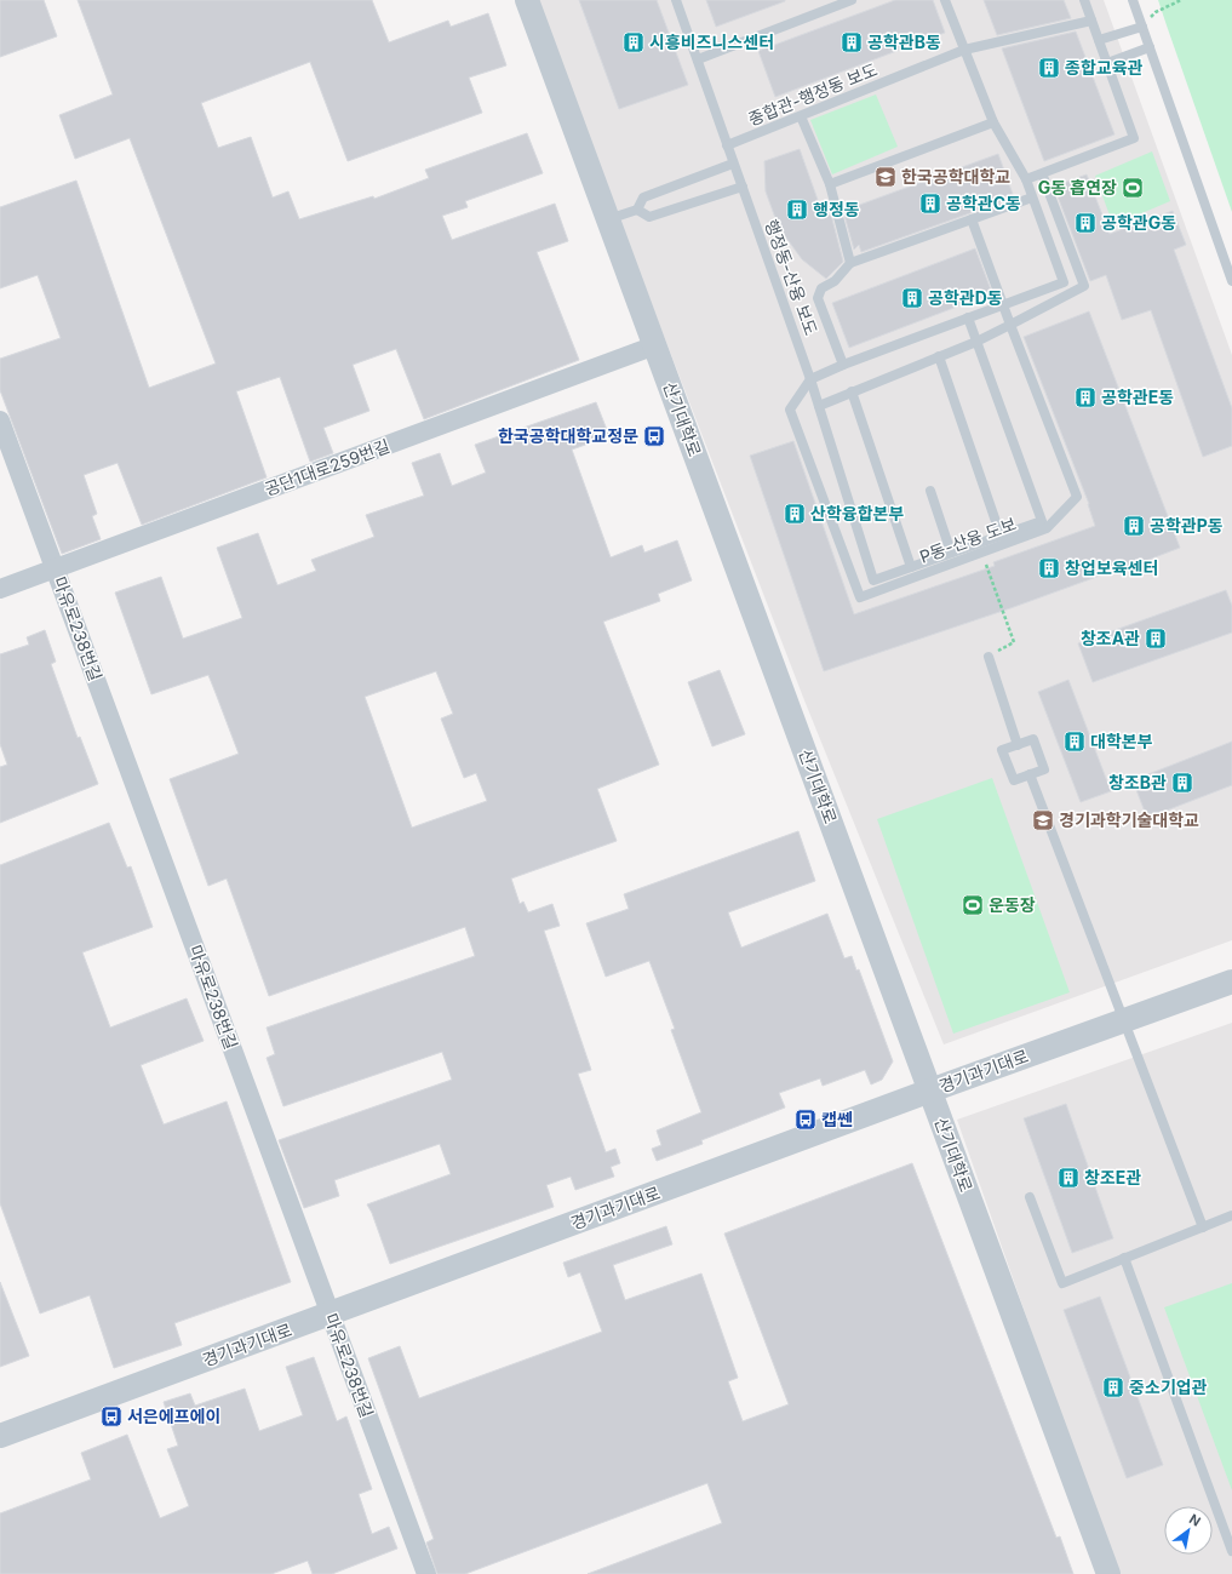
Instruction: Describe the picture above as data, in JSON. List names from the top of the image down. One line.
{"streets":{"street":["산기대학로","공단1대로259번길","마유로238번길","경기과기대로"],"lane":["종합관-행정동 보도","행정동-산융 보도","P동-산융 도보"]},"crossings":[["종합관-행정동 보도","행정동-산융 보도"],["행정동-산융 보도","P동-산융 도보"],["산기대학로","공단1대로259번길"],["산기대학로","경기과기대로"],["공단1대로259번길","마유로238번길"],["마유로238번길","경기과기대로"]],"places":{"building":["시흥비즈니스센터","공학관B동","종합교육관","공학관C동","행정동","공학관G동","공학관D동","공학관E동","산학융합본부","공학관P동","창업보육센터","창조A관","대학본부","창조B관","창조E관","중소기업관"],"school or university":["한국공학대학교","경기과학기술대학교"],"sports":["G동 흡연장","운동장"],"bus stop":["한국공학대학교정문","캡쎈","서은에프에이"]},"north":"top right"}
